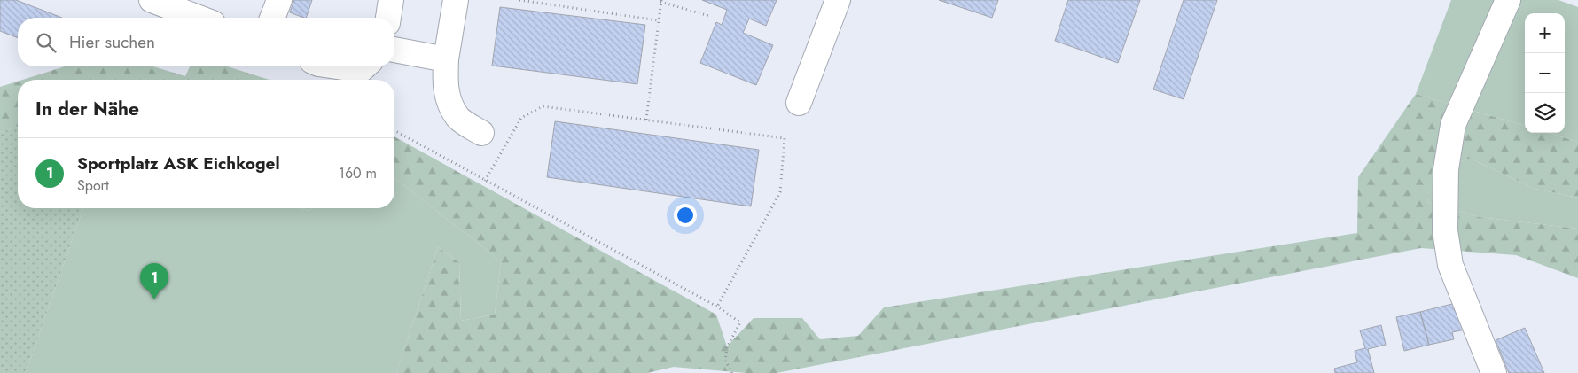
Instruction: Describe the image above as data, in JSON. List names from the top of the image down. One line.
{"page":{"map_buttons":["+","−"],"search":"Hier suchen","heading":"In der Nähe","list":[{"mark":"1","name":"Sportplatz ASK Eichkogel","note":"Sport","value":"160 m"}],"pins":"1"}}
